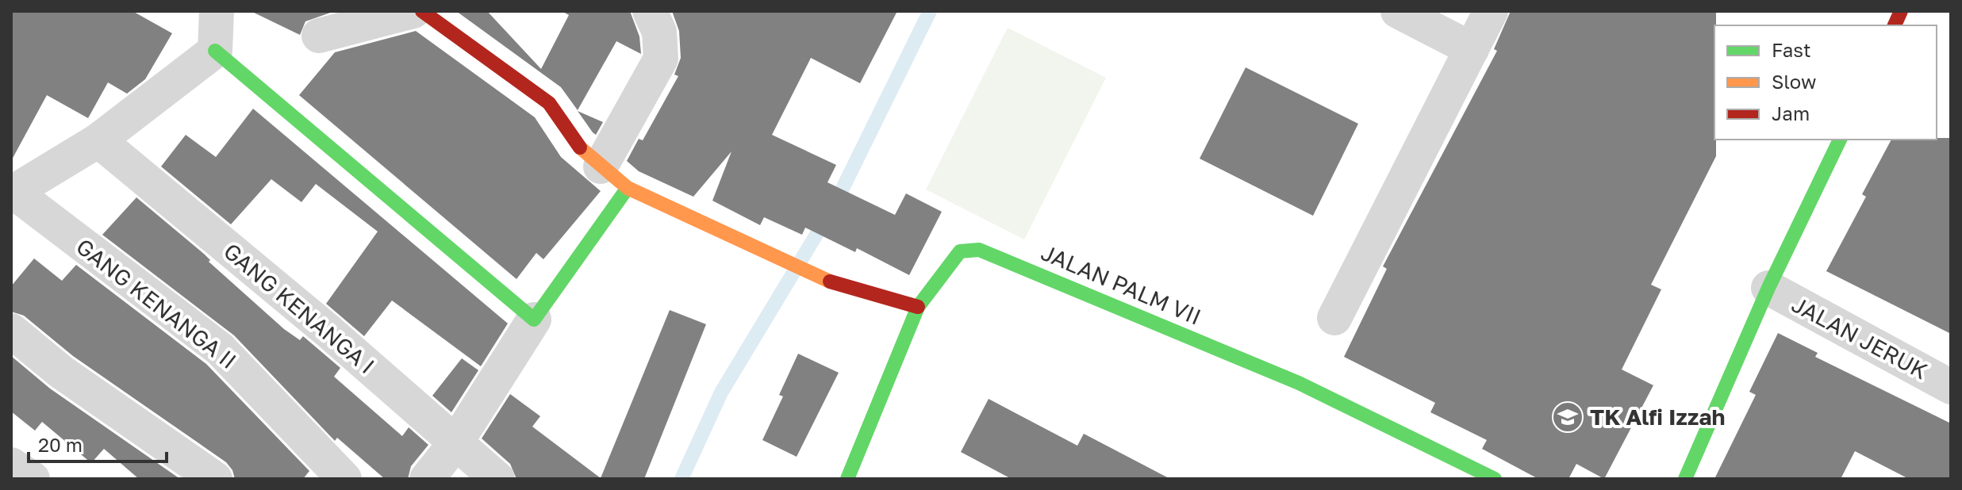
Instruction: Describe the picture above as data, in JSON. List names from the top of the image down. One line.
{"streets":{"street":["JALAN PALM VII","GANG KENANGA II","GANG KENANGA I","JALAN JERUK"]},"places":{"school or university":["TK Alfi Izzah"]},"legend":["Fast","Slow","Jam"],"scale_bar":"20 m"}
